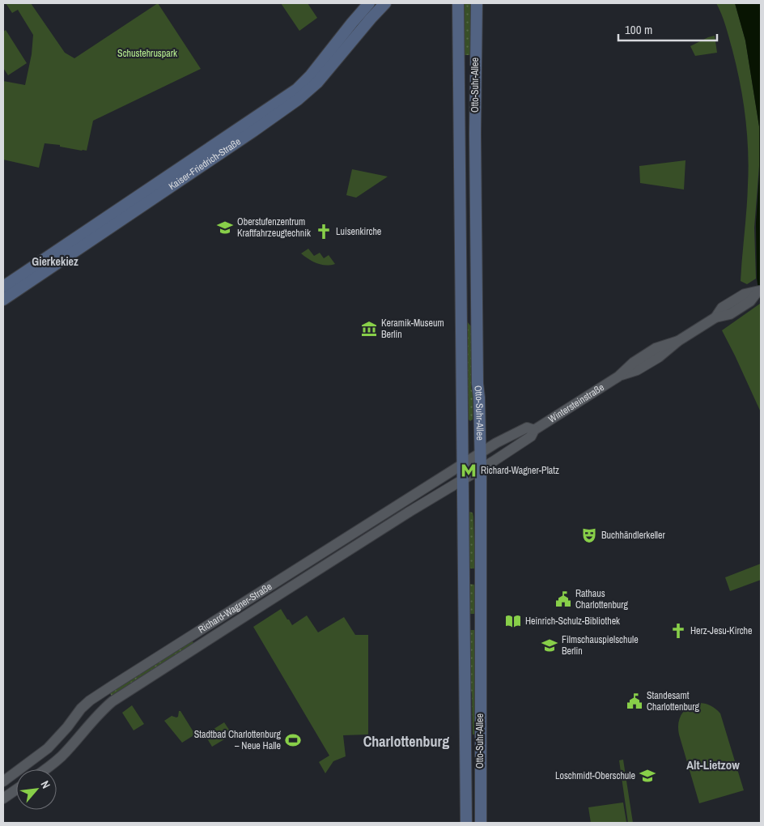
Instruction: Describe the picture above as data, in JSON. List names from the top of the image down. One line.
{"streets":{"main road":["Otto-Suhr-Allee","Kaiser-Friedrich-Straße"],"street":["Wintersteinstraße","Richard-Wagner-Straße"]},"crossings":[["Otto-Suhr-Allee","Wintersteinstraße"],["Otto-Suhr-Allee","Richard-Wagner-Straße"],["Wintersteinstraße","Richard-Wagner-Straße"]],"districts":["Gierkekiez","Charlottenburg","Alt-Lietzow"],"parks":["Schustehruspark"],"places":{"school or university":["Oberstufenzentrum Kraftfahrzeugtechnik","Filmschauspielschule Berlin","Loschmidt-Oberschule"],"church":["Luisenkirche","Herz-Jesu-Kirche"],"museum":["Keramik-Museum Berlin"],"metro station":["Richard-Wagner-Platz"],"theatre":["Buchhändlerkeller"],"public building":["Rathaus Charlottenburg","Standesamt Charlottenburg"],"library":["Heinrich-Schulz-Bibliothek"],"sports":["Stadtbad Charlottenburg – Neue Halle"]},"scale_bar":"100 m","north":"top right"}
